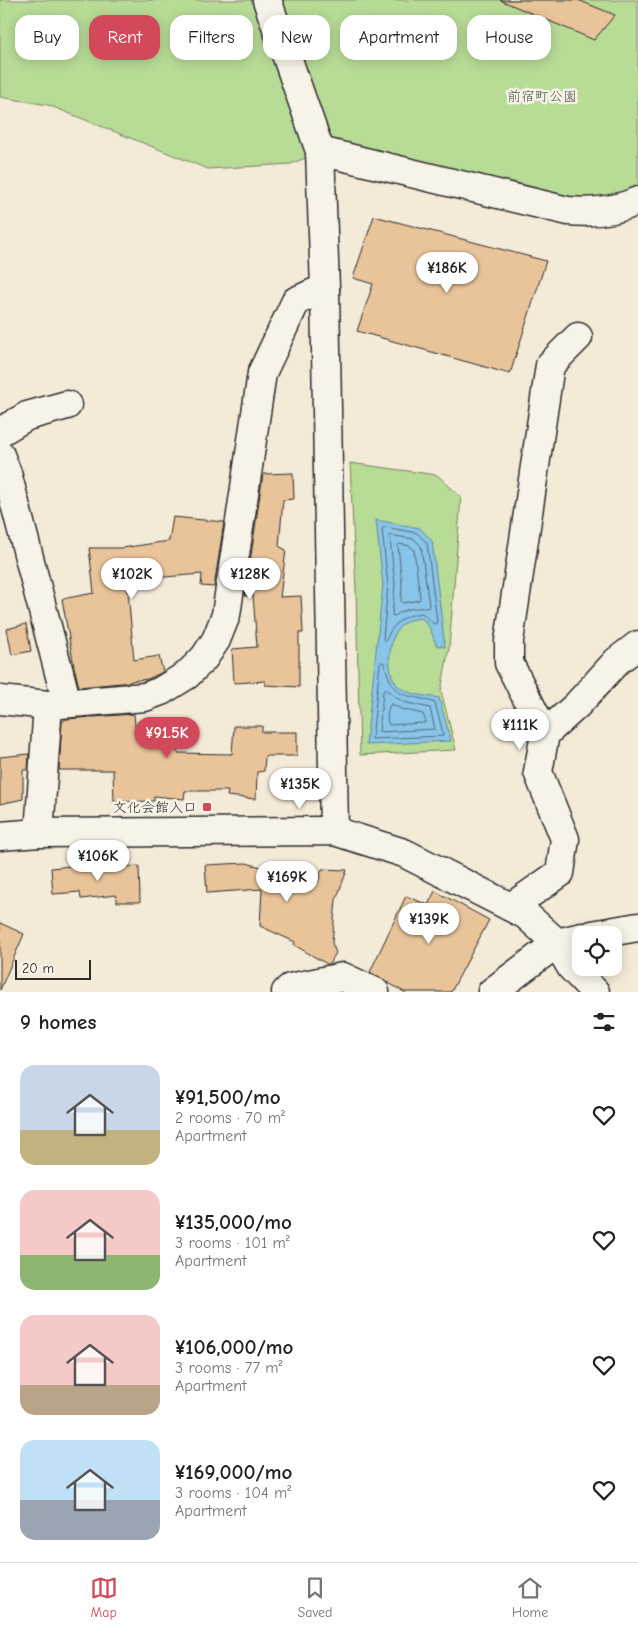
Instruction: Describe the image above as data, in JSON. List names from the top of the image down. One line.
{"parks":["前宿町公園"],"places":{"transit":["文化会館入口"]},"scale_bar":"20 m","page":{"chip":["Buy","Rent","Filters","New","Apartment","House"],"price":["¥186K","¥102K","¥128K","¥111K","¥91.5K","¥135K","¥106K","¥169K","¥139K"],"scale":"20 m","heading":"9 homes","list":[{"name":"¥91,500/mo","note":"2 rooms · 70 m² · Apartment"},{"name":"¥135,000/mo","note":"3 rooms · 101 m² · Apartment"},{"name":"¥106,000/mo","note":"3 rooms · 77 m² · Apartment"},{"name":"¥169,000/mo","note":"3 rooms · 104 m² · Apartment"}],"tabs":["Map","Saved","Home"]}}
